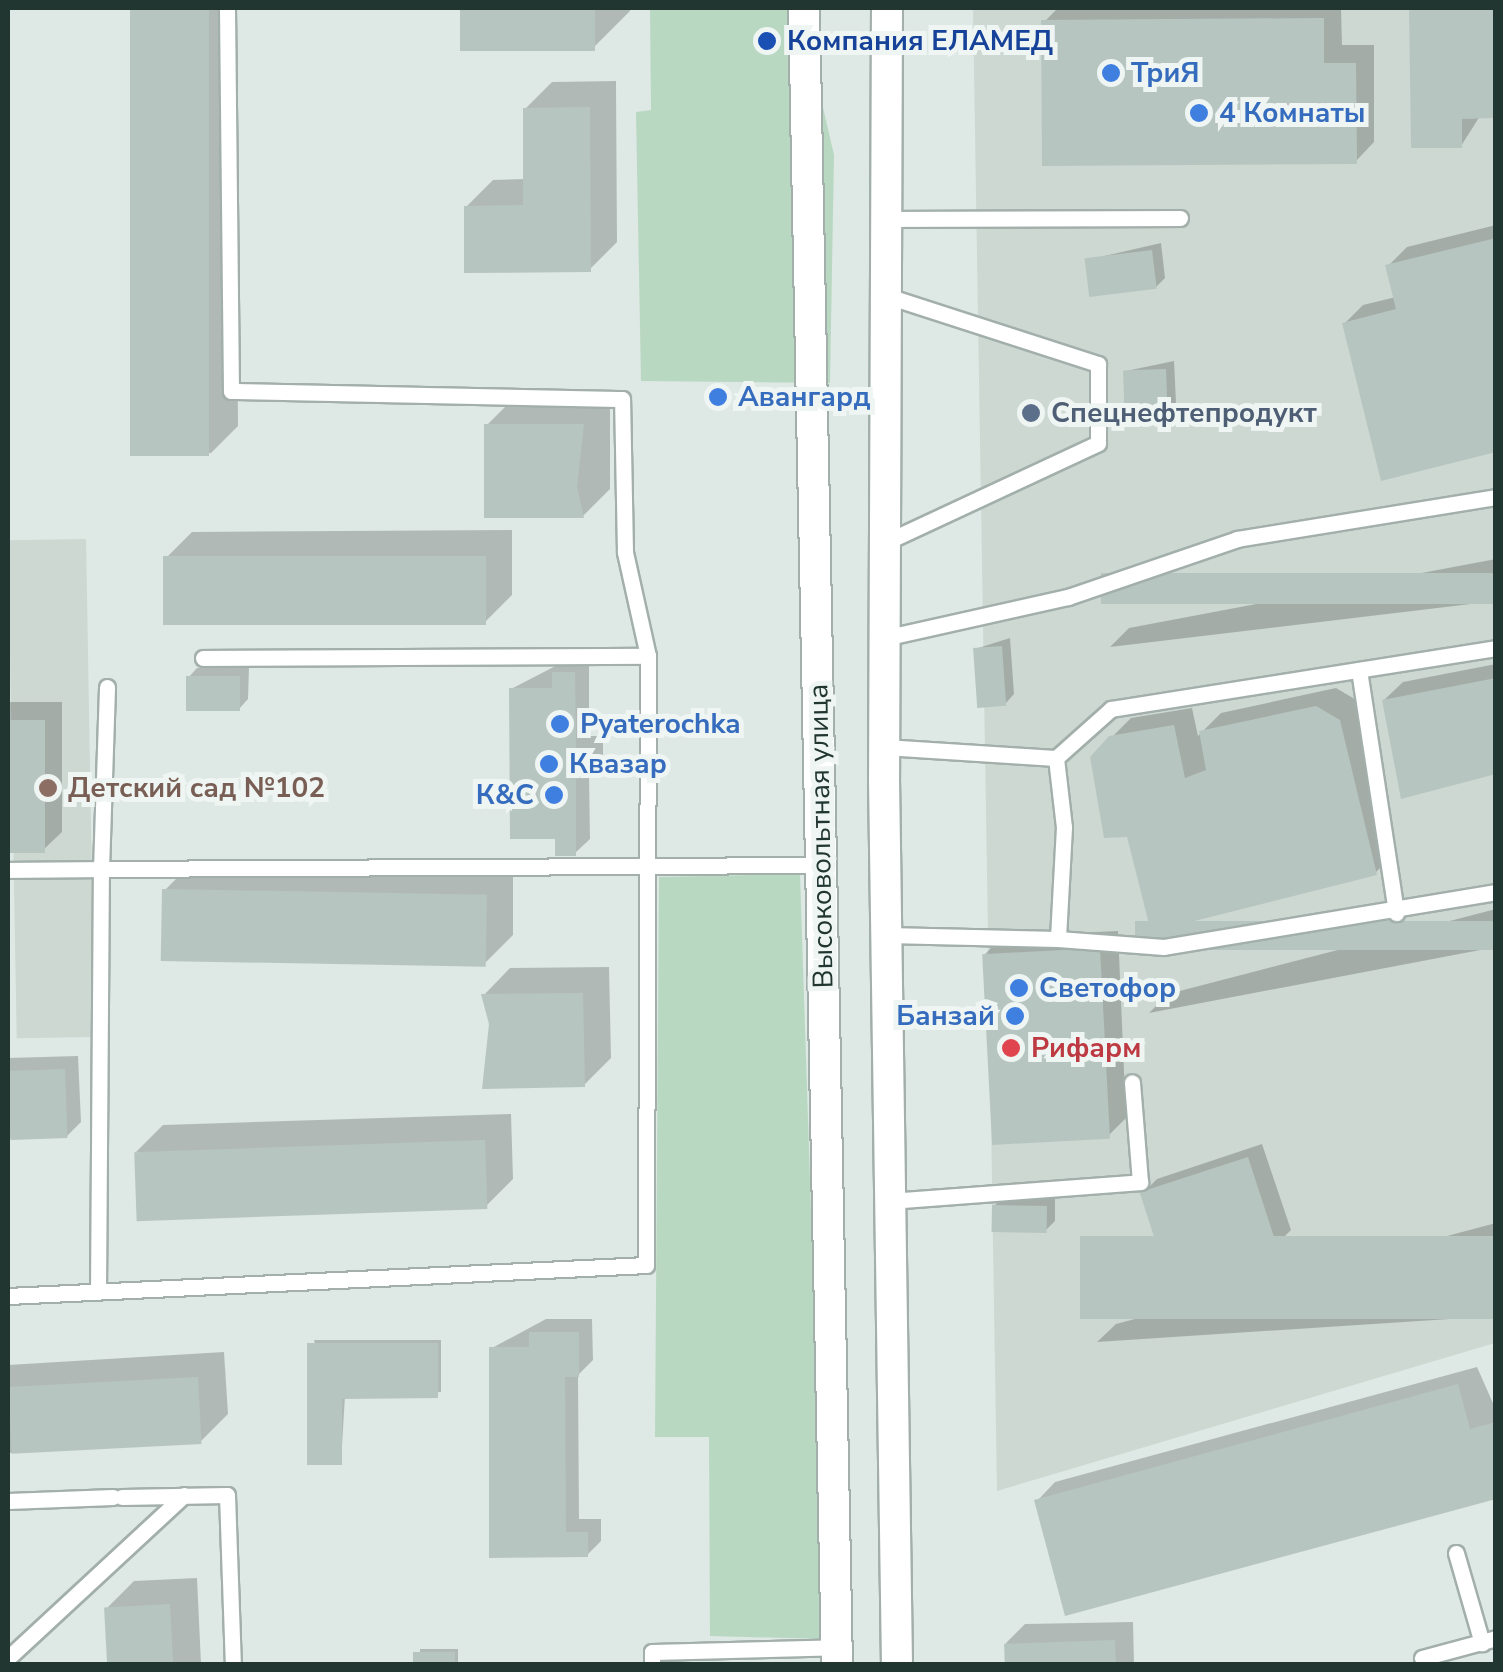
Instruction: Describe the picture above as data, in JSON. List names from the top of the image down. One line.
{"streets":{"street":["Высоковольтная улица"]},"places":["Компания ЕЛАМЕД","ТриЯ","4 Комнаты","Авангард","Спецнефтепродукт","Pyaterochka","Квазар","Детский сад №102","К&С","Светофор","Банзай","Рифарм"]}
